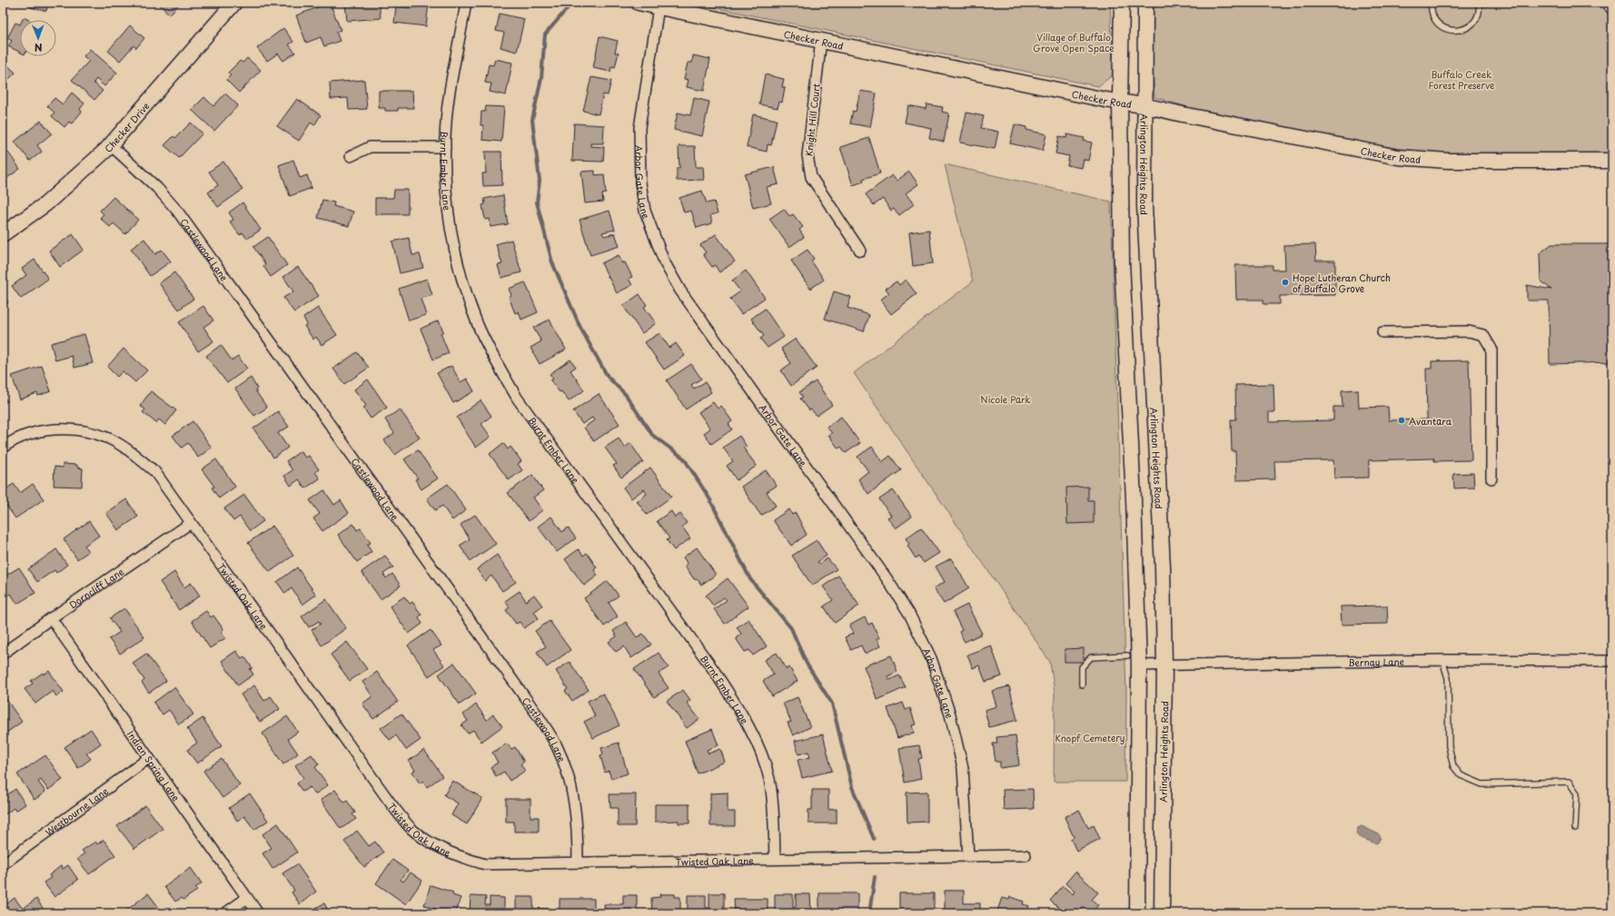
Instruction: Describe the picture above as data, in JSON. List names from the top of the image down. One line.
{"streets":{"main road":["Checker Road","Checker Drive","Arlington Heights Road"],"street":["Knight Hill Court","Burnt Ember Lane","Arbor Gate Lane","Castlewood Lane","Dorncliff Lane","Twisted Oak Lane","Bernay Lane","Indian Spring Lane","Westbourne Lane"]},"crossings":[["Checker Road","Knight Hill Court"],["Checker Road","Arlington Heights Road"],["Checker Road","Arbor Gate Lane"],["Checker Drive","Castlewood Lane"],["Arlington Heights Road","Bernay Lane"],["Burnt Ember Lane","Twisted Oak Lane"],["Arbor Gate Lane","Twisted Oak Lane"],["Castlewood Lane","Twisted Oak Lane"],["Dorncliff Lane","Twisted Oak Lane"],["Dorncliff Lane","Indian Spring Lane"],["Indian Spring Lane","Westbourne Lane"]],"parks":["Village of Buffalo Grove Open Space","Buffalo Creek Forest Preserve","Nicole Park","Knopf Cemetery"],"places":["Hope Lutheran Church of Buffalo Grove","Avantara"],"north":"bottom"}
